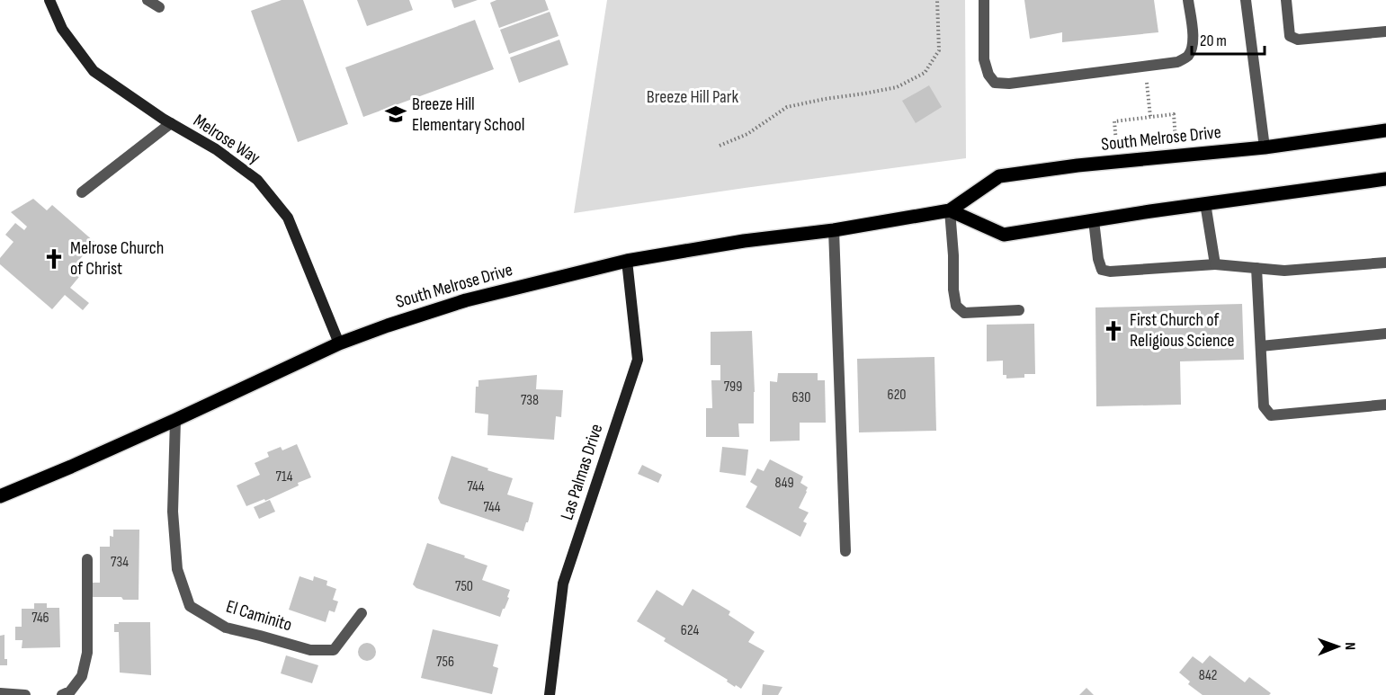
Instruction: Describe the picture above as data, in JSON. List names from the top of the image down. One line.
{"streets":{"main road":["South Melrose Drive"],"street":["Melrose Way","Las Palmas Drive"],"lane":["El Caminito"]},"crossings":[["South Melrose Drive","Melrose Way"],["South Melrose Drive","Las Palmas Drive"],["South Melrose Drive","El Caminito"]],"parks":["Breeze Hill Park"],"places":{"school or university":["Breeze Hill Elementary School"],"church":["Melrose Church of Christ","First Church of Religious Science"]},"house_numbers":["799","620","630","738","714","849","744","744","734","750","746","624","756","842"],"scale_bar":"20 m","north":"right"}
